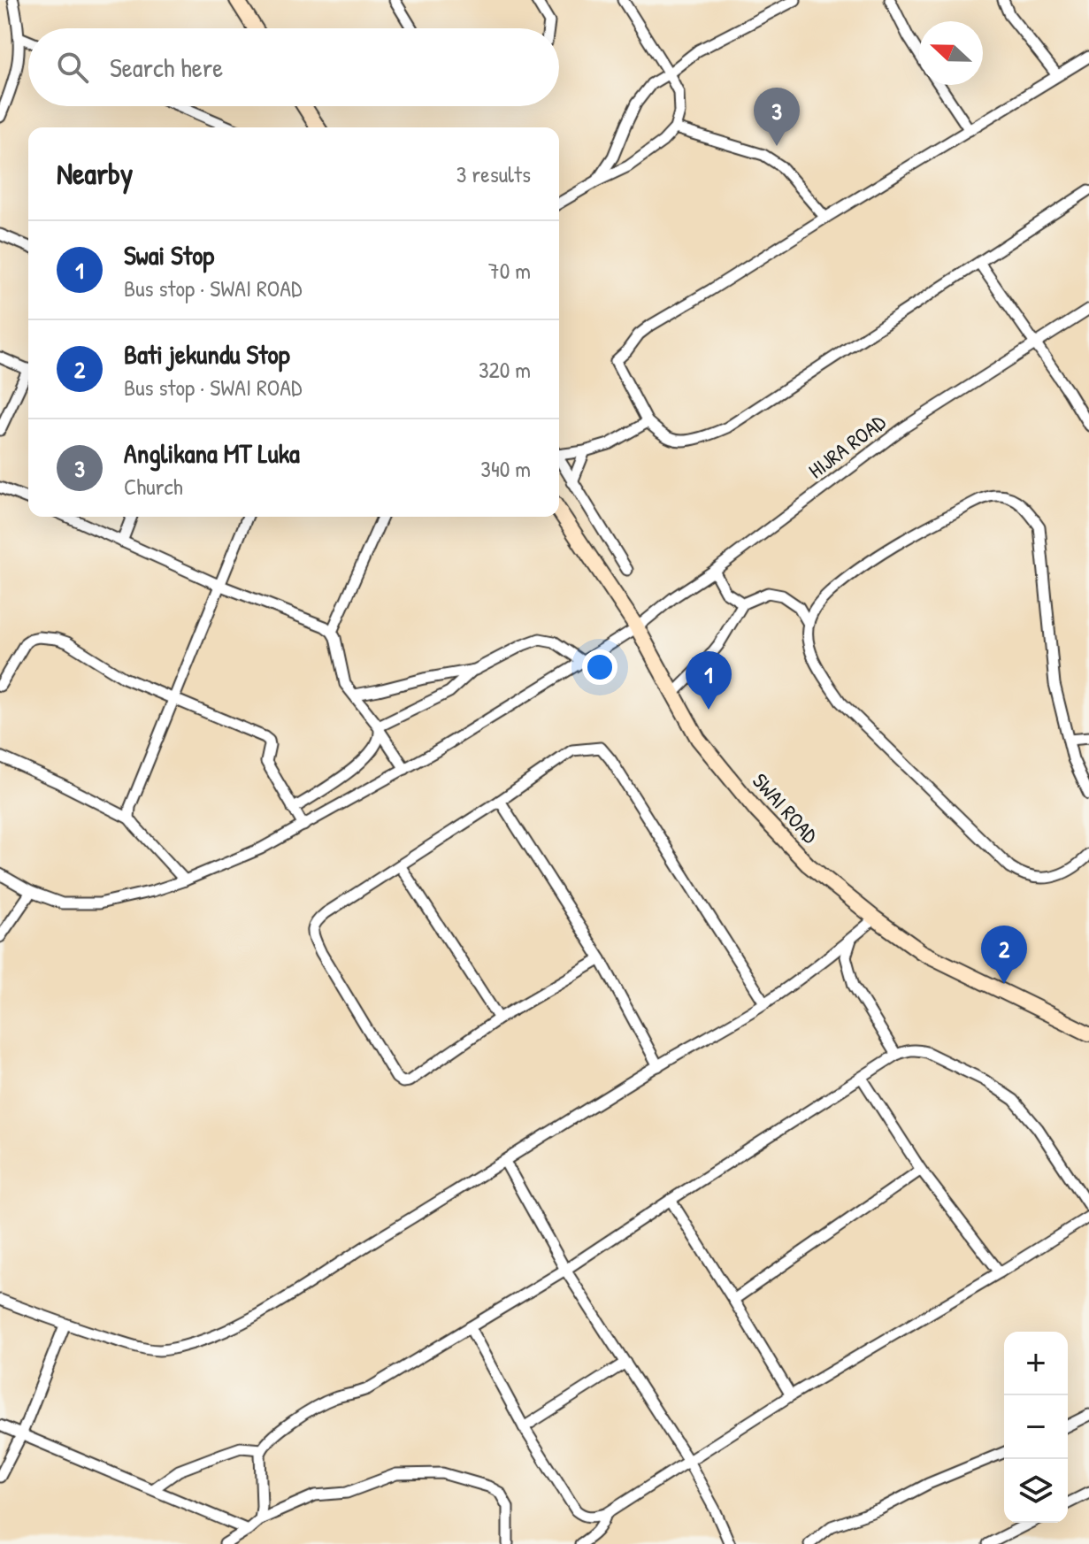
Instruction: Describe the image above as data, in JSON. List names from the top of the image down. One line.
{"streets":{"street":["HIJRA ROAD","SWAI ROAD"]},"crossings":[["HIJRA ROAD","SWAI ROAD"]],"north":"left","page":{"search":"Search here","pins":["3","1","2"],"heading":["Nearby","3 results"],"list":[{"mark":"1","name":"Swai Stop","note":"Bus stop · SWAI ROAD","value":"70 m"},{"mark":"2","name":"Bati jekundu Stop","note":"Bus stop · SWAI ROAD","value":"320 m"},{"mark":"3","name":"Anglikana MT Luka","note":"Church","value":"340 m"}],"map_buttons":["+","−"]}}
